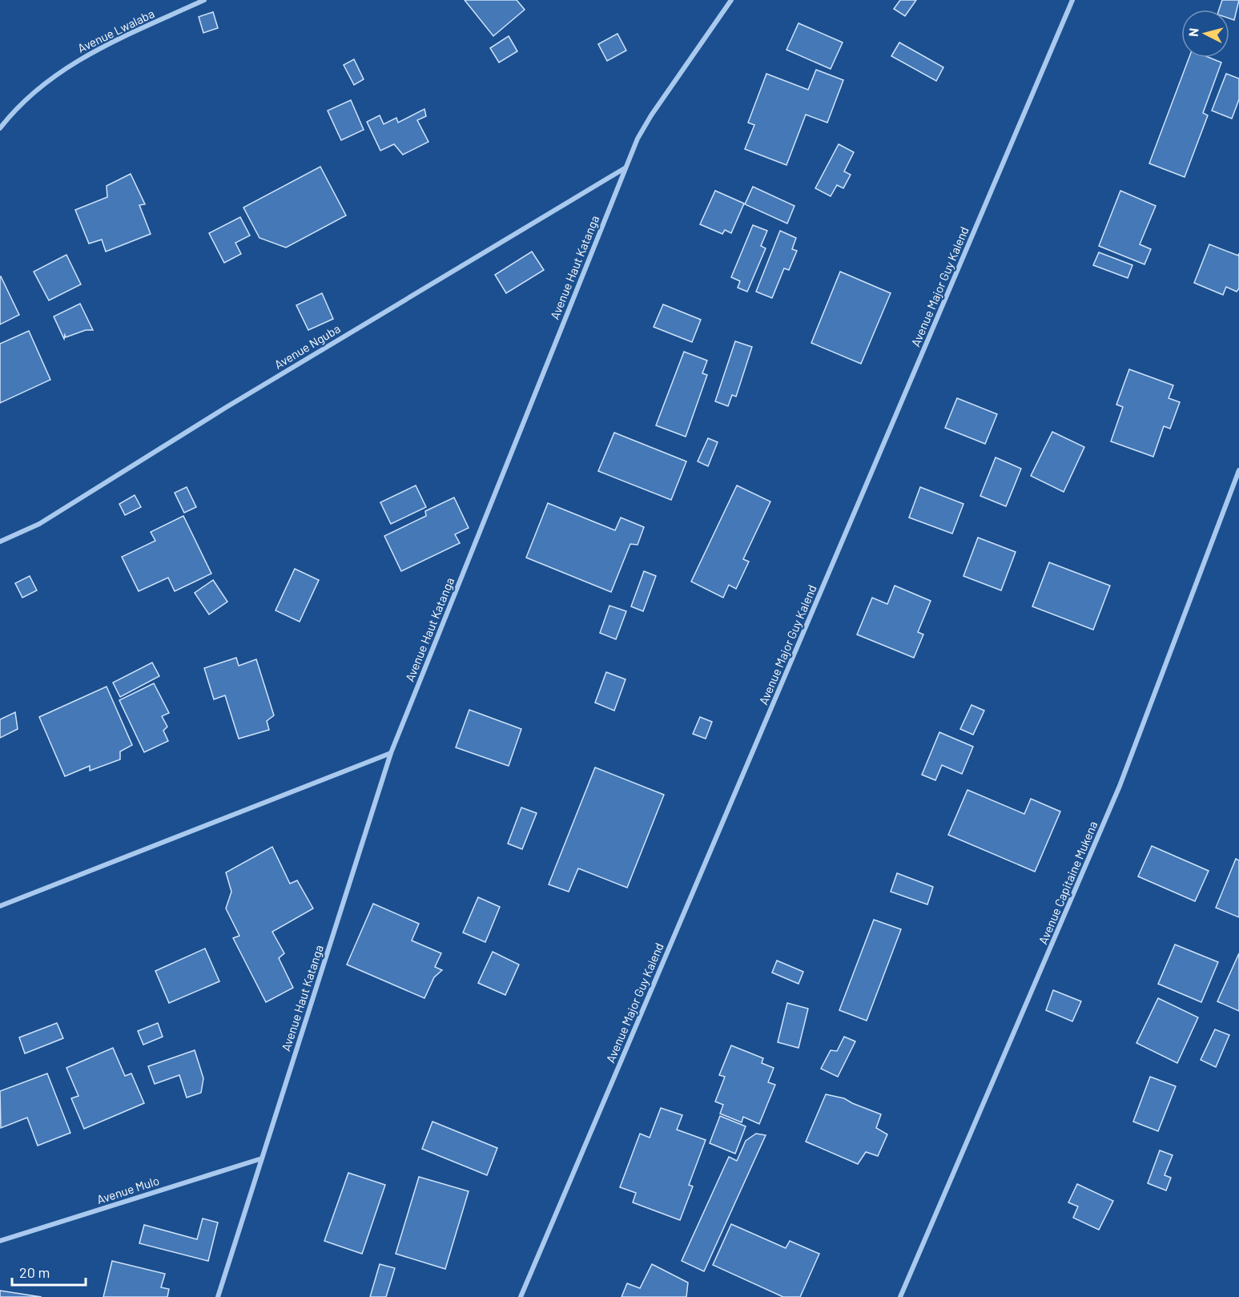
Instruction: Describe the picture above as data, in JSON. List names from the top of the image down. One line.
{"streets":{"street":["Avenue Lwalaba","Avenue Haut Katanga","Avenue Major Guy Kalend","Avenue Nguba","Avenue Capitaine Mukena","Avenue Mulo"]},"crossings":[["Avenue Haut Katanga","Avenue Nguba"],["Avenue Haut Katanga","Avenue Mulo"]],"scale_bar":"20 m","north":"left"}
